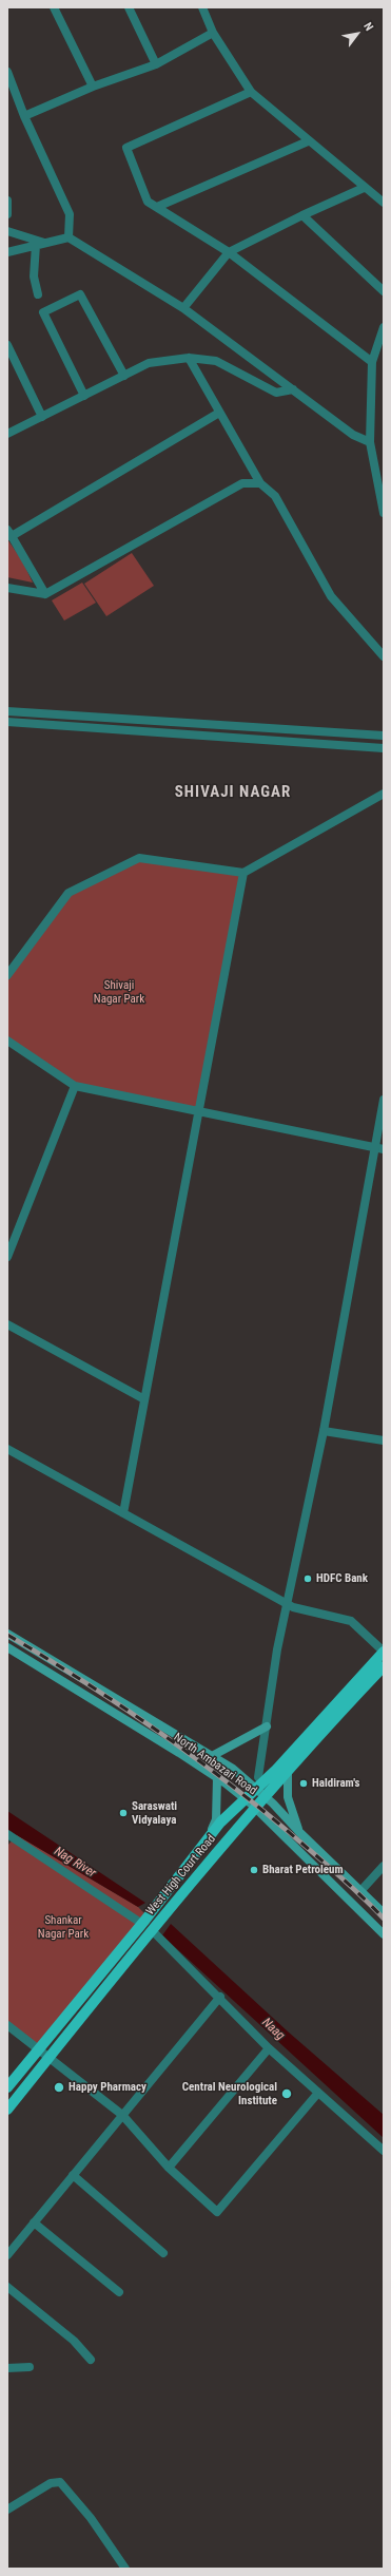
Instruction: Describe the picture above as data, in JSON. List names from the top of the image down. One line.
{"streets":{"main road":["North Ambazari Road","West High Court Road"]},"crossings":[["North Ambazari Road","West High Court Road"]],"districts":["SHIVAJI NAGAR"],"water":["Nag River","Naag"],"parks":["Shivaji Nagar Park","Shankar Nagar Park"],"places":["HDFC Bank","Haldiram's","Saraswati Vidyalaya","Bharat Petroleum","Happy Pharmacy","Central Neurological Institute"],"north":"top right"}
